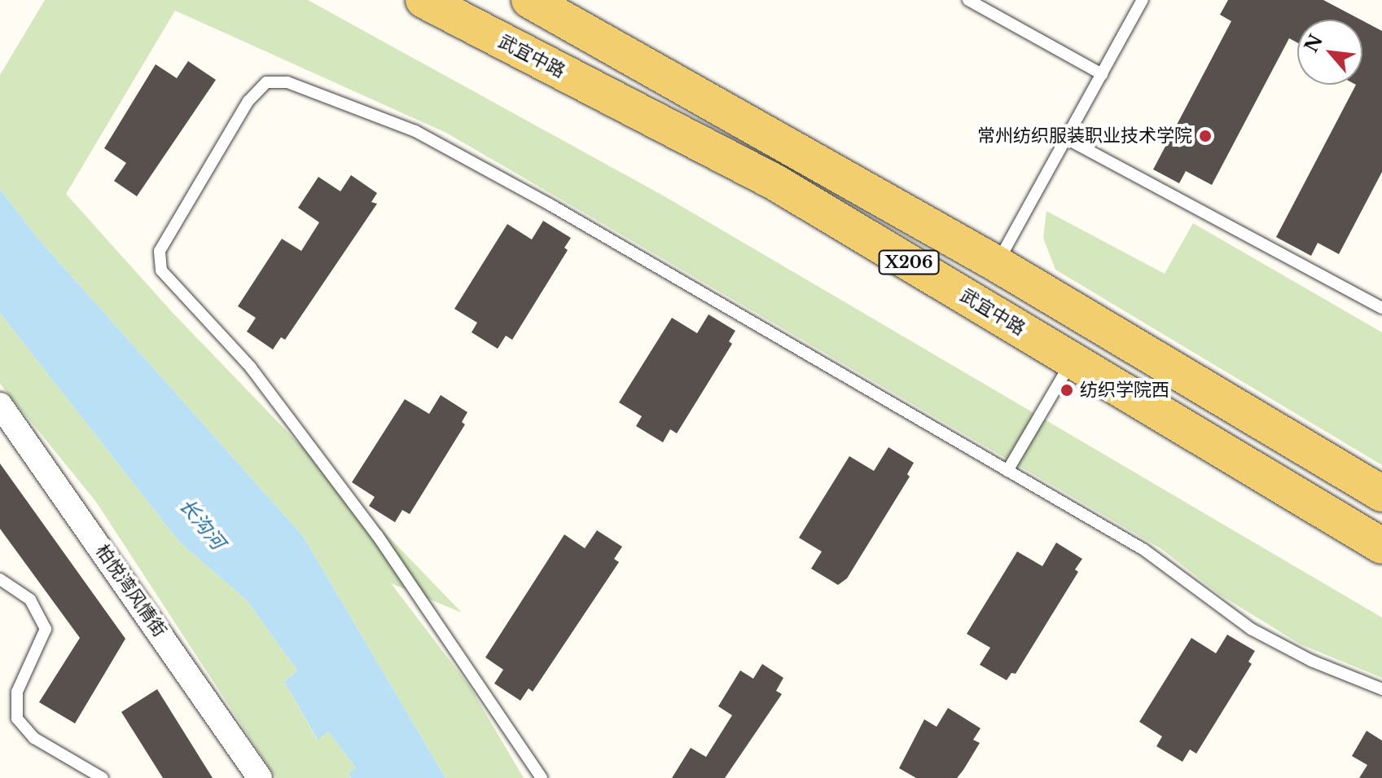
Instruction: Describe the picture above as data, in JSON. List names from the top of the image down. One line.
{"streets":{"main road":["武宜中路","X206"],"street":["柏悦湾风情街"]},"water":["长沟河"],"places":["常州纺织服装职业技术学院","纺织学院西"],"north":"top left"}
